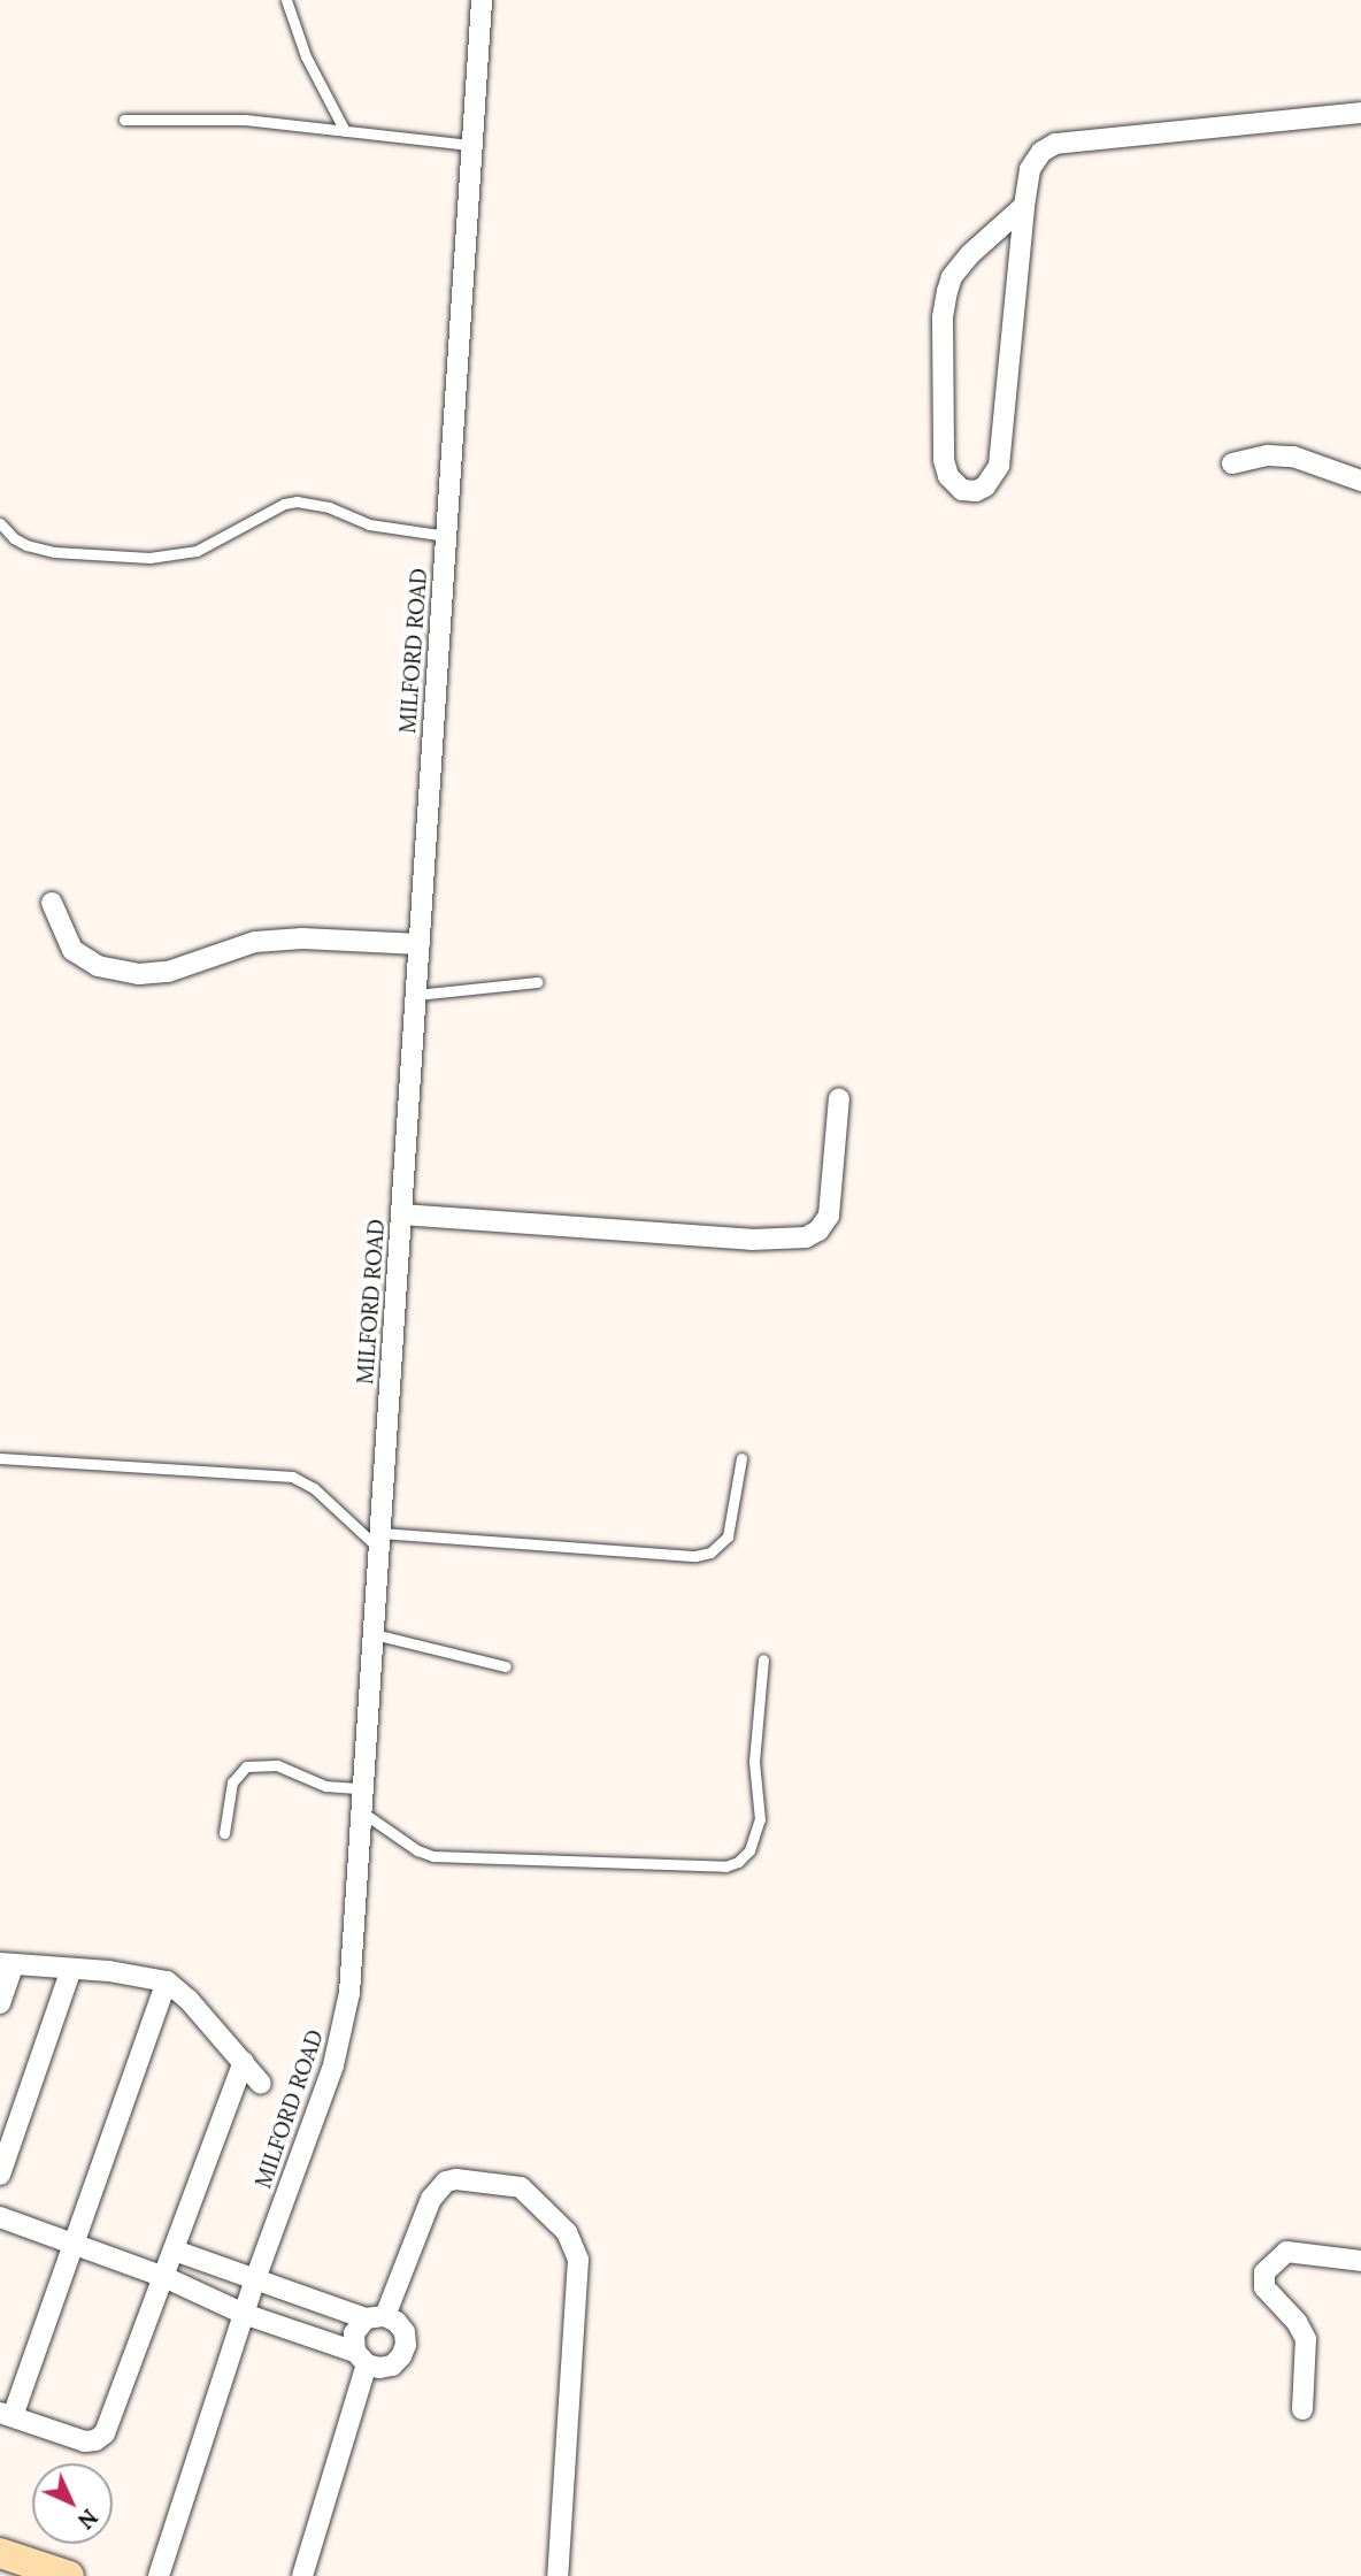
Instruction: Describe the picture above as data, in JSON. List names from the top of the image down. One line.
{"streets":{"street":["MILFORD ROAD"]},"north":"bottom right"}
